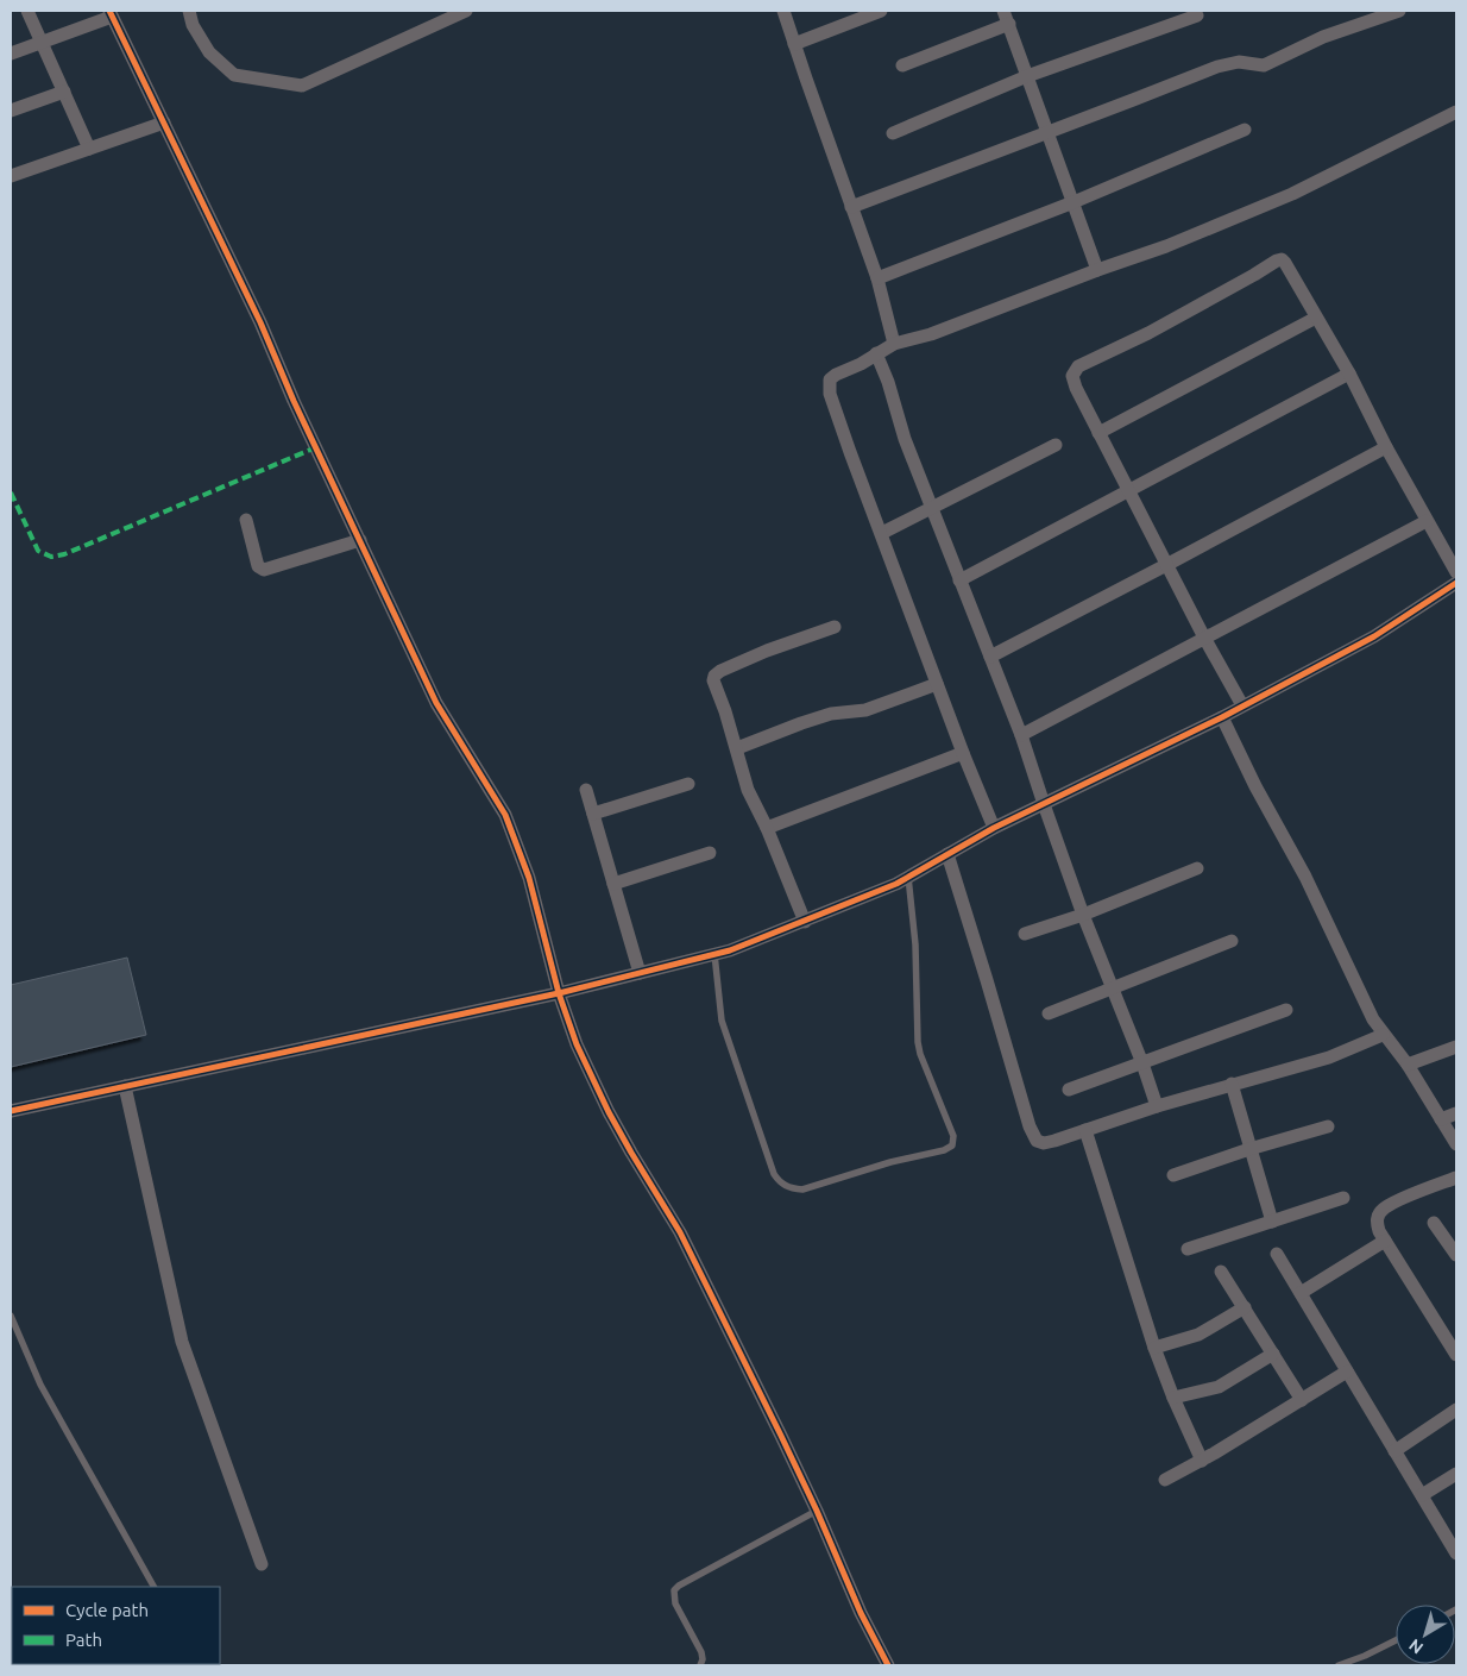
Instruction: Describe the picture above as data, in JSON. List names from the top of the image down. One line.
{"legend":["Cycle path","Path"],"north":"bottom left"}
